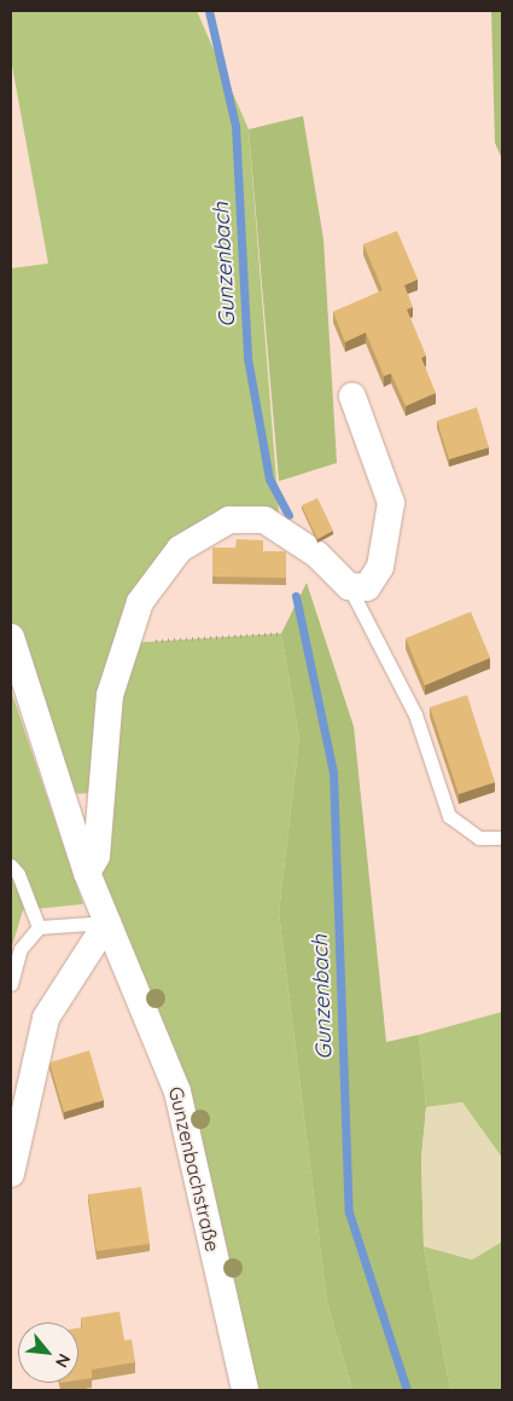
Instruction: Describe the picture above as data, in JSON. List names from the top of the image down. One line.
{"streets":{"street":["Gunzenbachstraße"]},"water":["Gunzenbach"],"north":"bottom right"}
